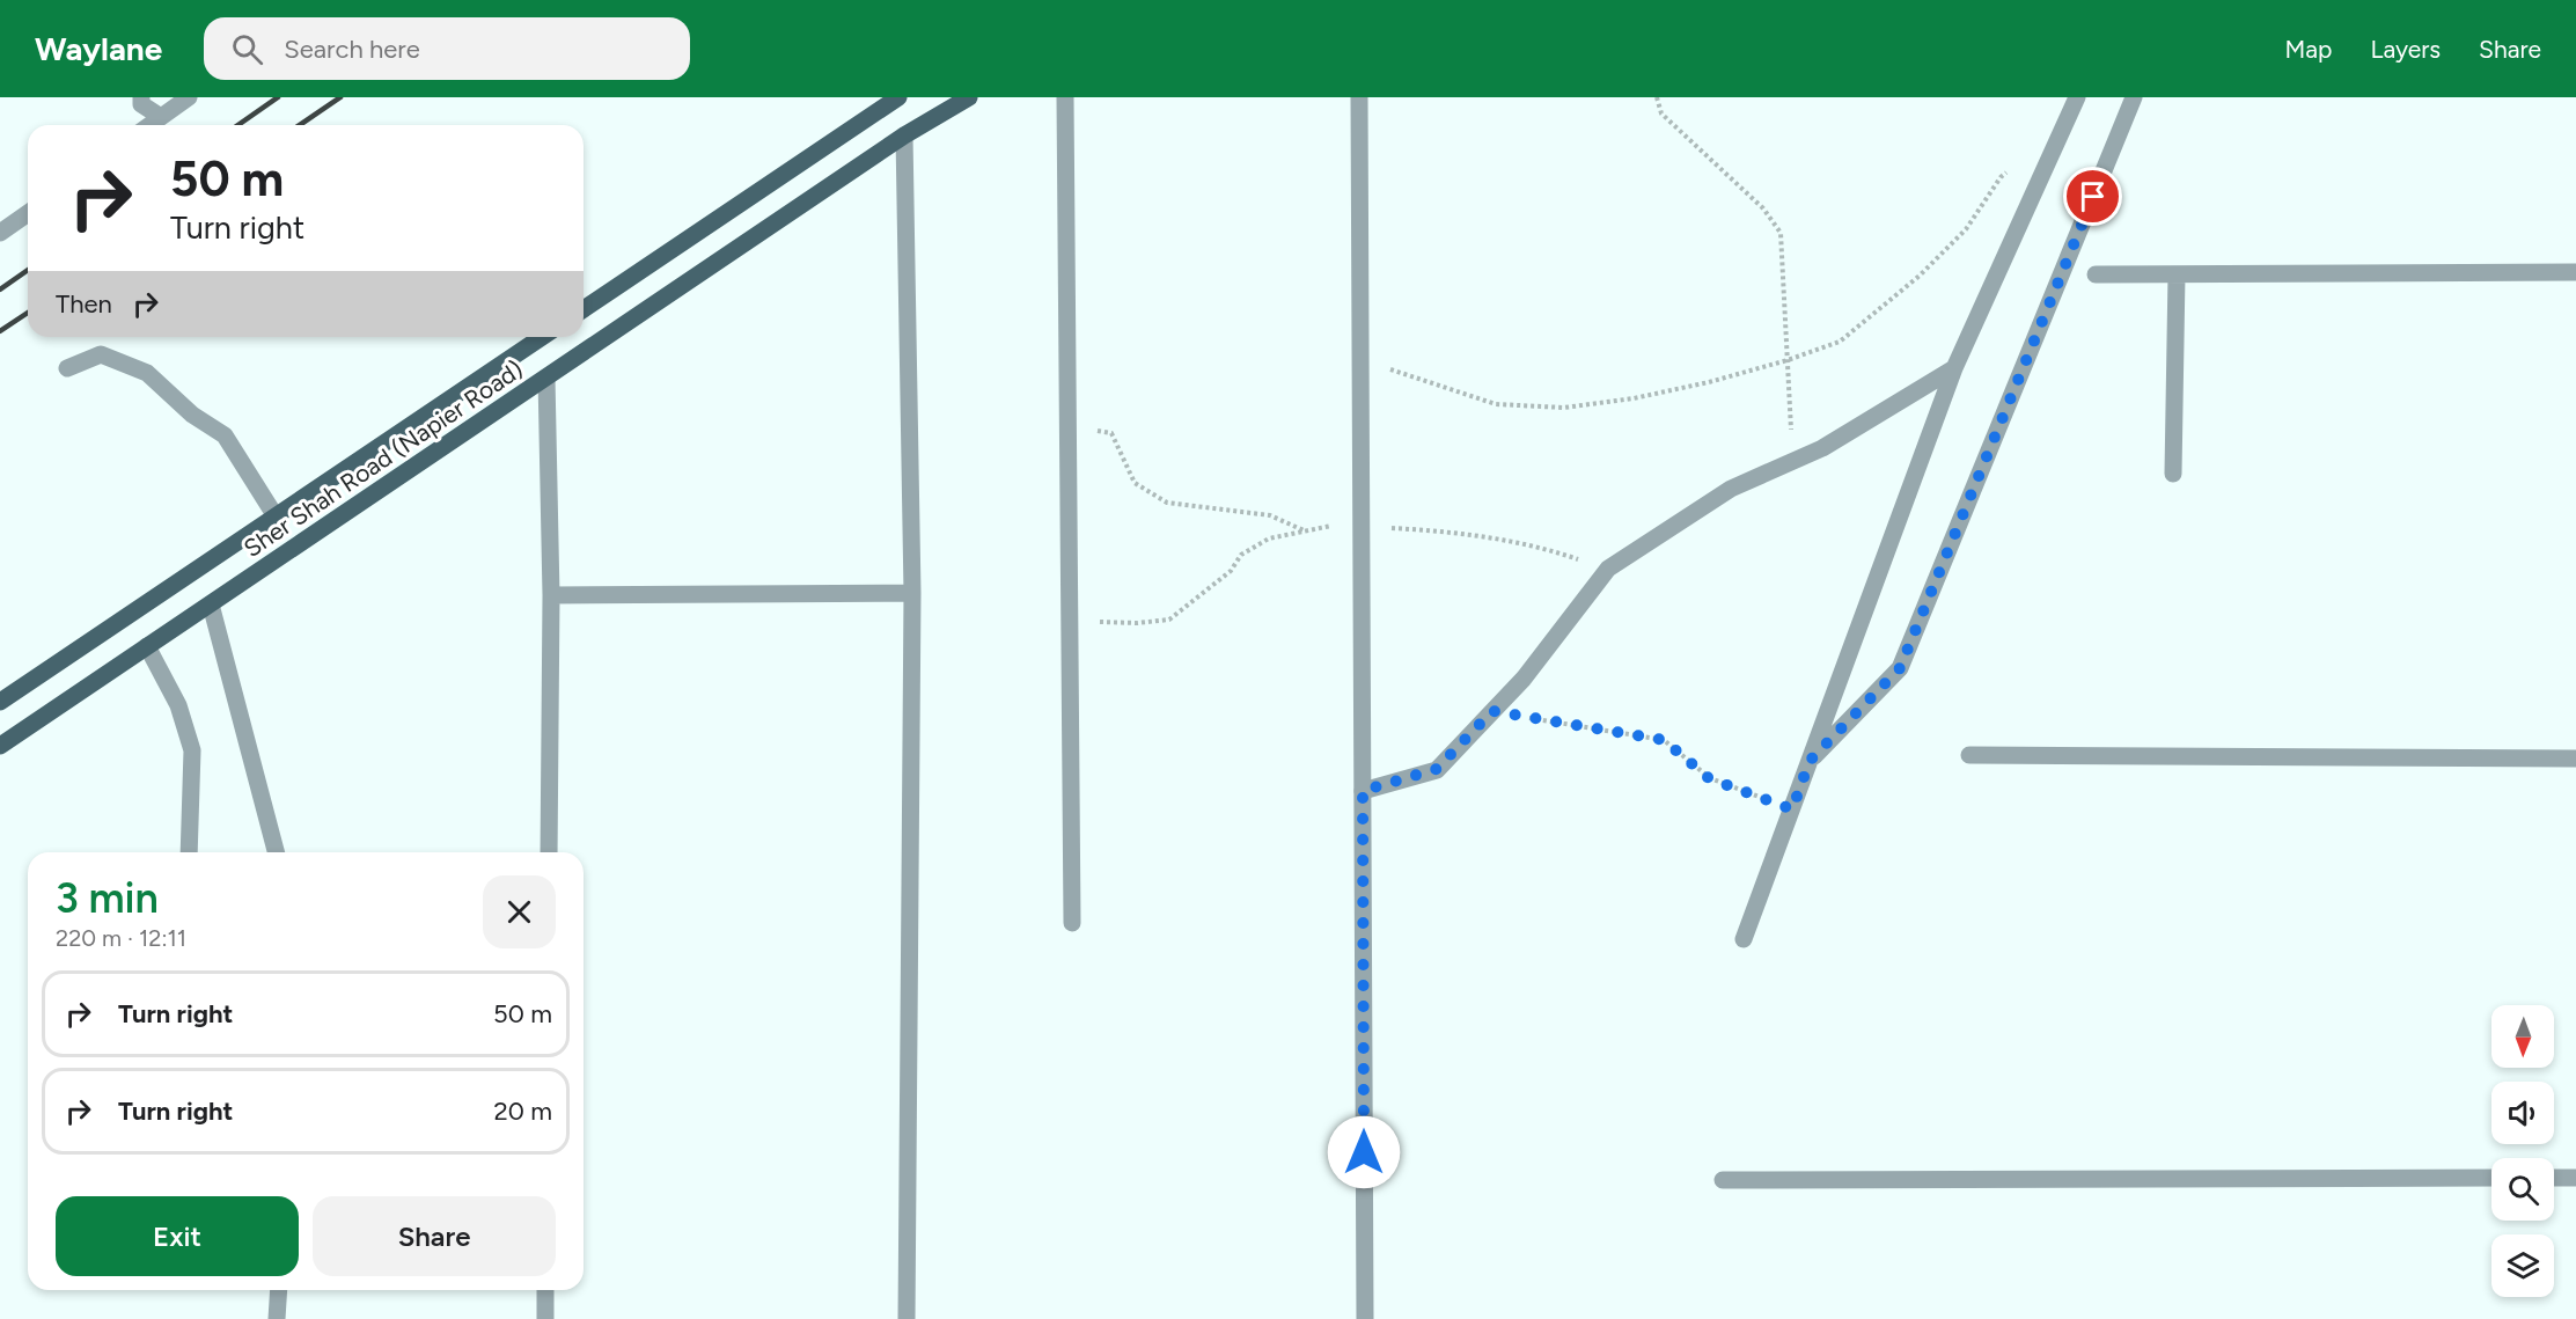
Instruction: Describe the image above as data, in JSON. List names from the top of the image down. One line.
{"streets":{"main road":["Sher Shah Road (Napier Road)"]},"north":"bottom","page":{"header":"Waylane","search":"Search here","nav":["Map","Layers","Share"],"turn":["50 m","Turn right"],"then":"Then","heading":["3 min","220 m · 12:11"],"list":[{"name":"Turn right","value":"50 m"},{"name":"Turn right","value":"20 m"}],"buttons":["Exit","Share"]}}
